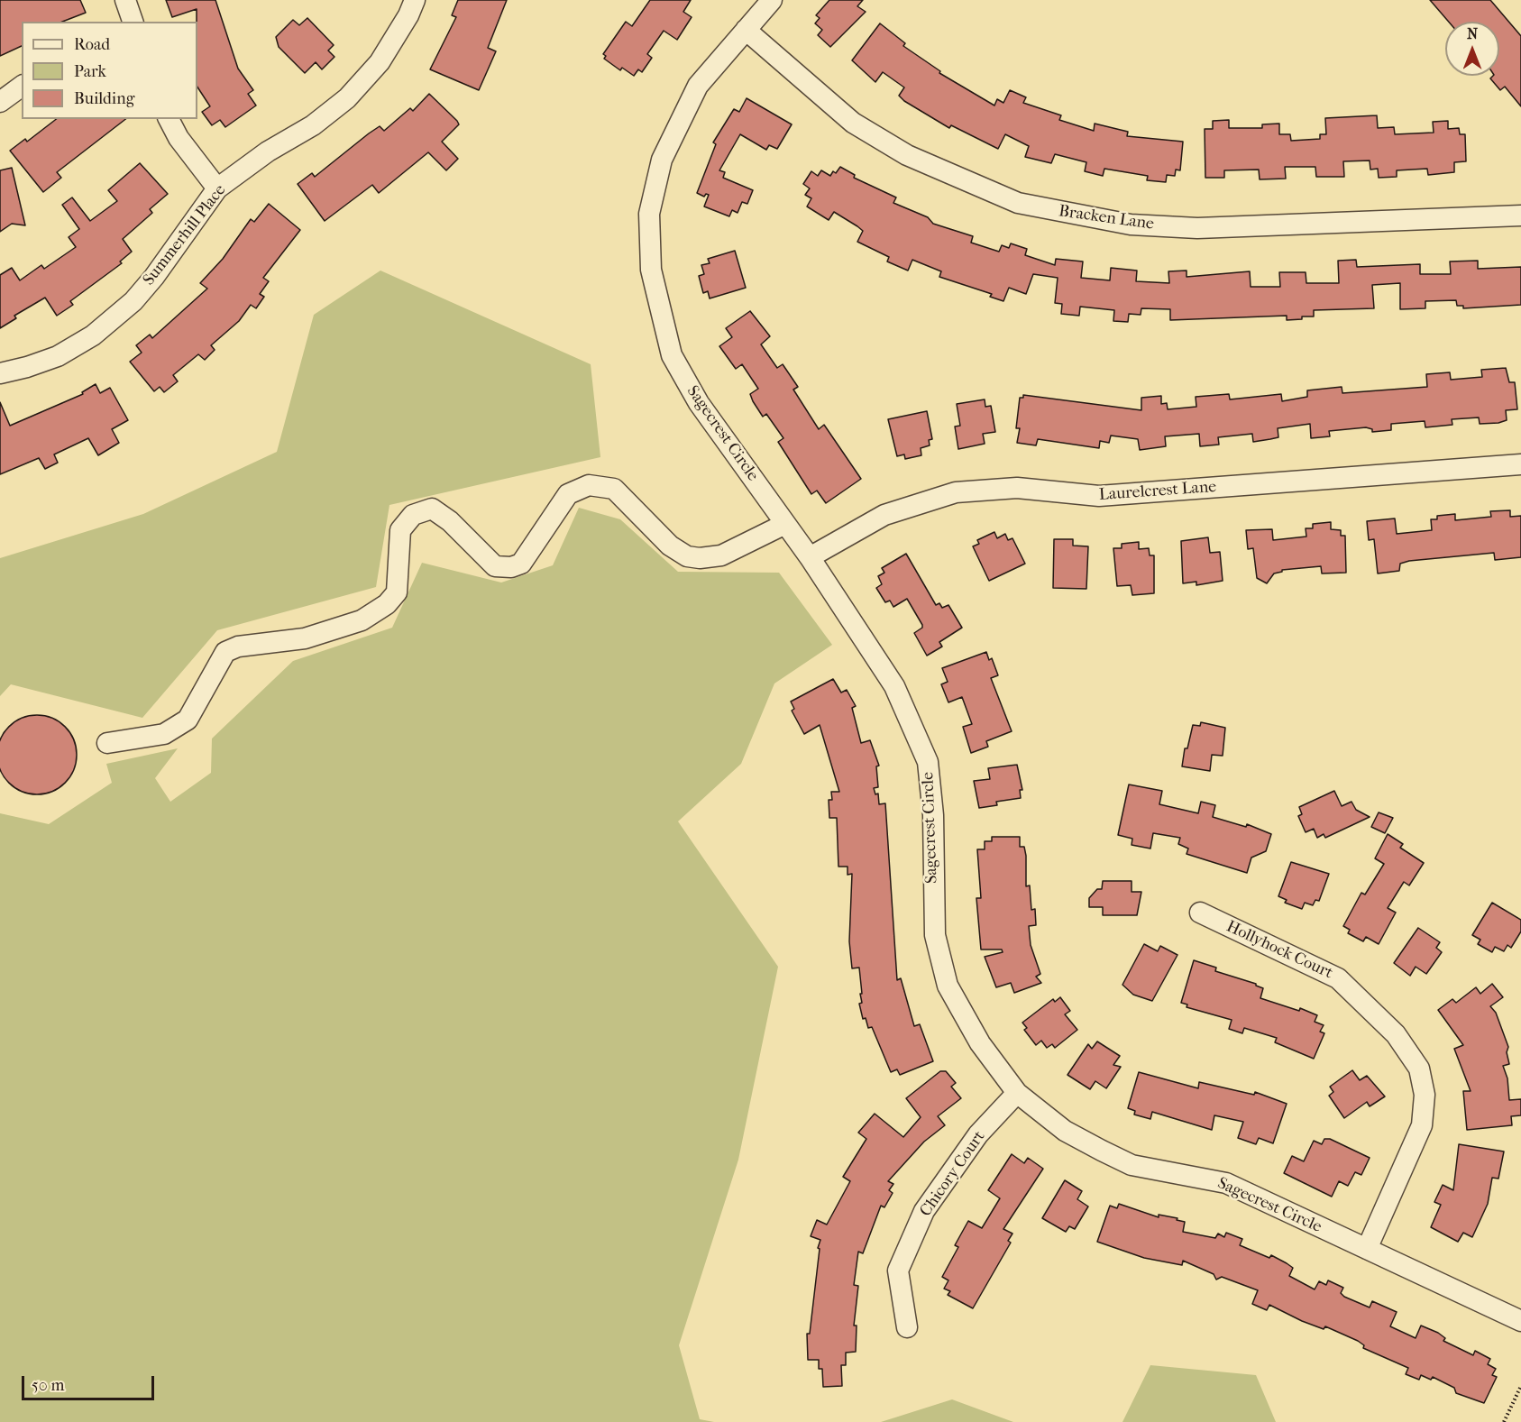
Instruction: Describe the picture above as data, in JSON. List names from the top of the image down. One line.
{"streets":{"street":["Bracken Lane","Summerhill Place","Sagecrest Circle","Laurelcrest Lane","Hollyhock Court","Chicory Court"]},"crossings":[["Bracken Lane","Sagecrest Circle"],["Sagecrest Circle","Laurelcrest Lane"],["Sagecrest Circle","Hollyhock Court"],["Sagecrest Circle","Chicory Court"]],"legend":["Road","Park","Building"],"scale_bar":"50 m","north":"top"}
